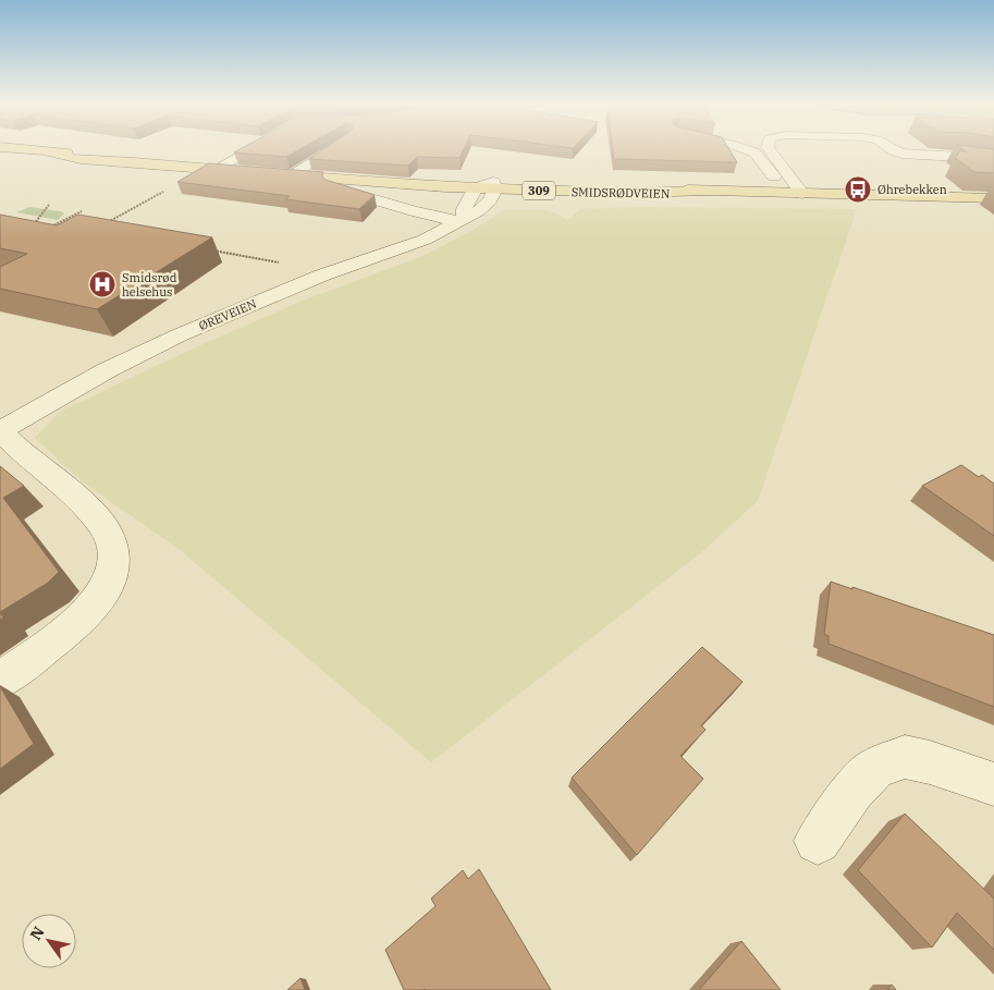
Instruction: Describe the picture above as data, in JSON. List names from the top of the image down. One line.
{"streets":{"main road":["309","SMIDSRØDVEIEN"],"street":["ØREVEIEN"]},"crossings":[["SMIDSRØDVEIEN","ØREVEIEN"]],"places":{"bus stop":["Øhrebekken"],"hospital":["Smidsrød helsehus"]},"north":"top left"}
